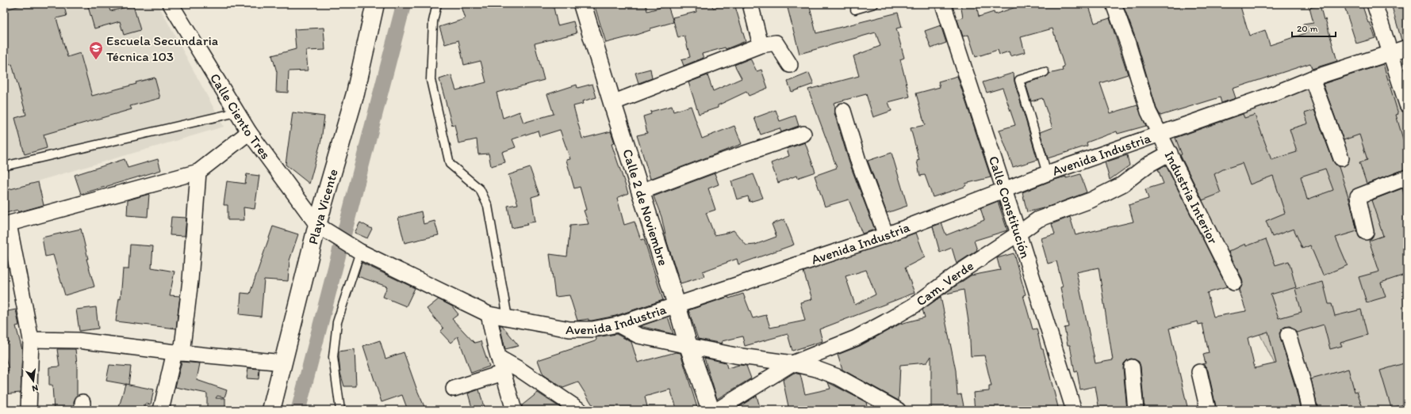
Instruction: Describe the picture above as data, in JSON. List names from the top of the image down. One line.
{"streets":{"street":["Calle Ciento Tres","Avenida Industria","Industria Interior","Playa Vicente","Calle Constitución","Calle 2 de Noviembre","Cam. Verde"]},"crossings":[["Calle Ciento Tres","Avenida Industria"],["Calle Ciento Tres","Playa Vicente"],["Avenida Industria","Industria Interior"],["Avenida Industria","Playa Vicente"],["Avenida Industria","Calle Constitución"],["Avenida Industria","Calle 2 de Noviembre"],["Industria Interior","Cam. Verde"],["Calle Constitución","Cam. Verde"]],"places":{"school or university":["Escuela Secundaria Técnica 103"]},"scale_bar":"20 m","north":"bottom"}
